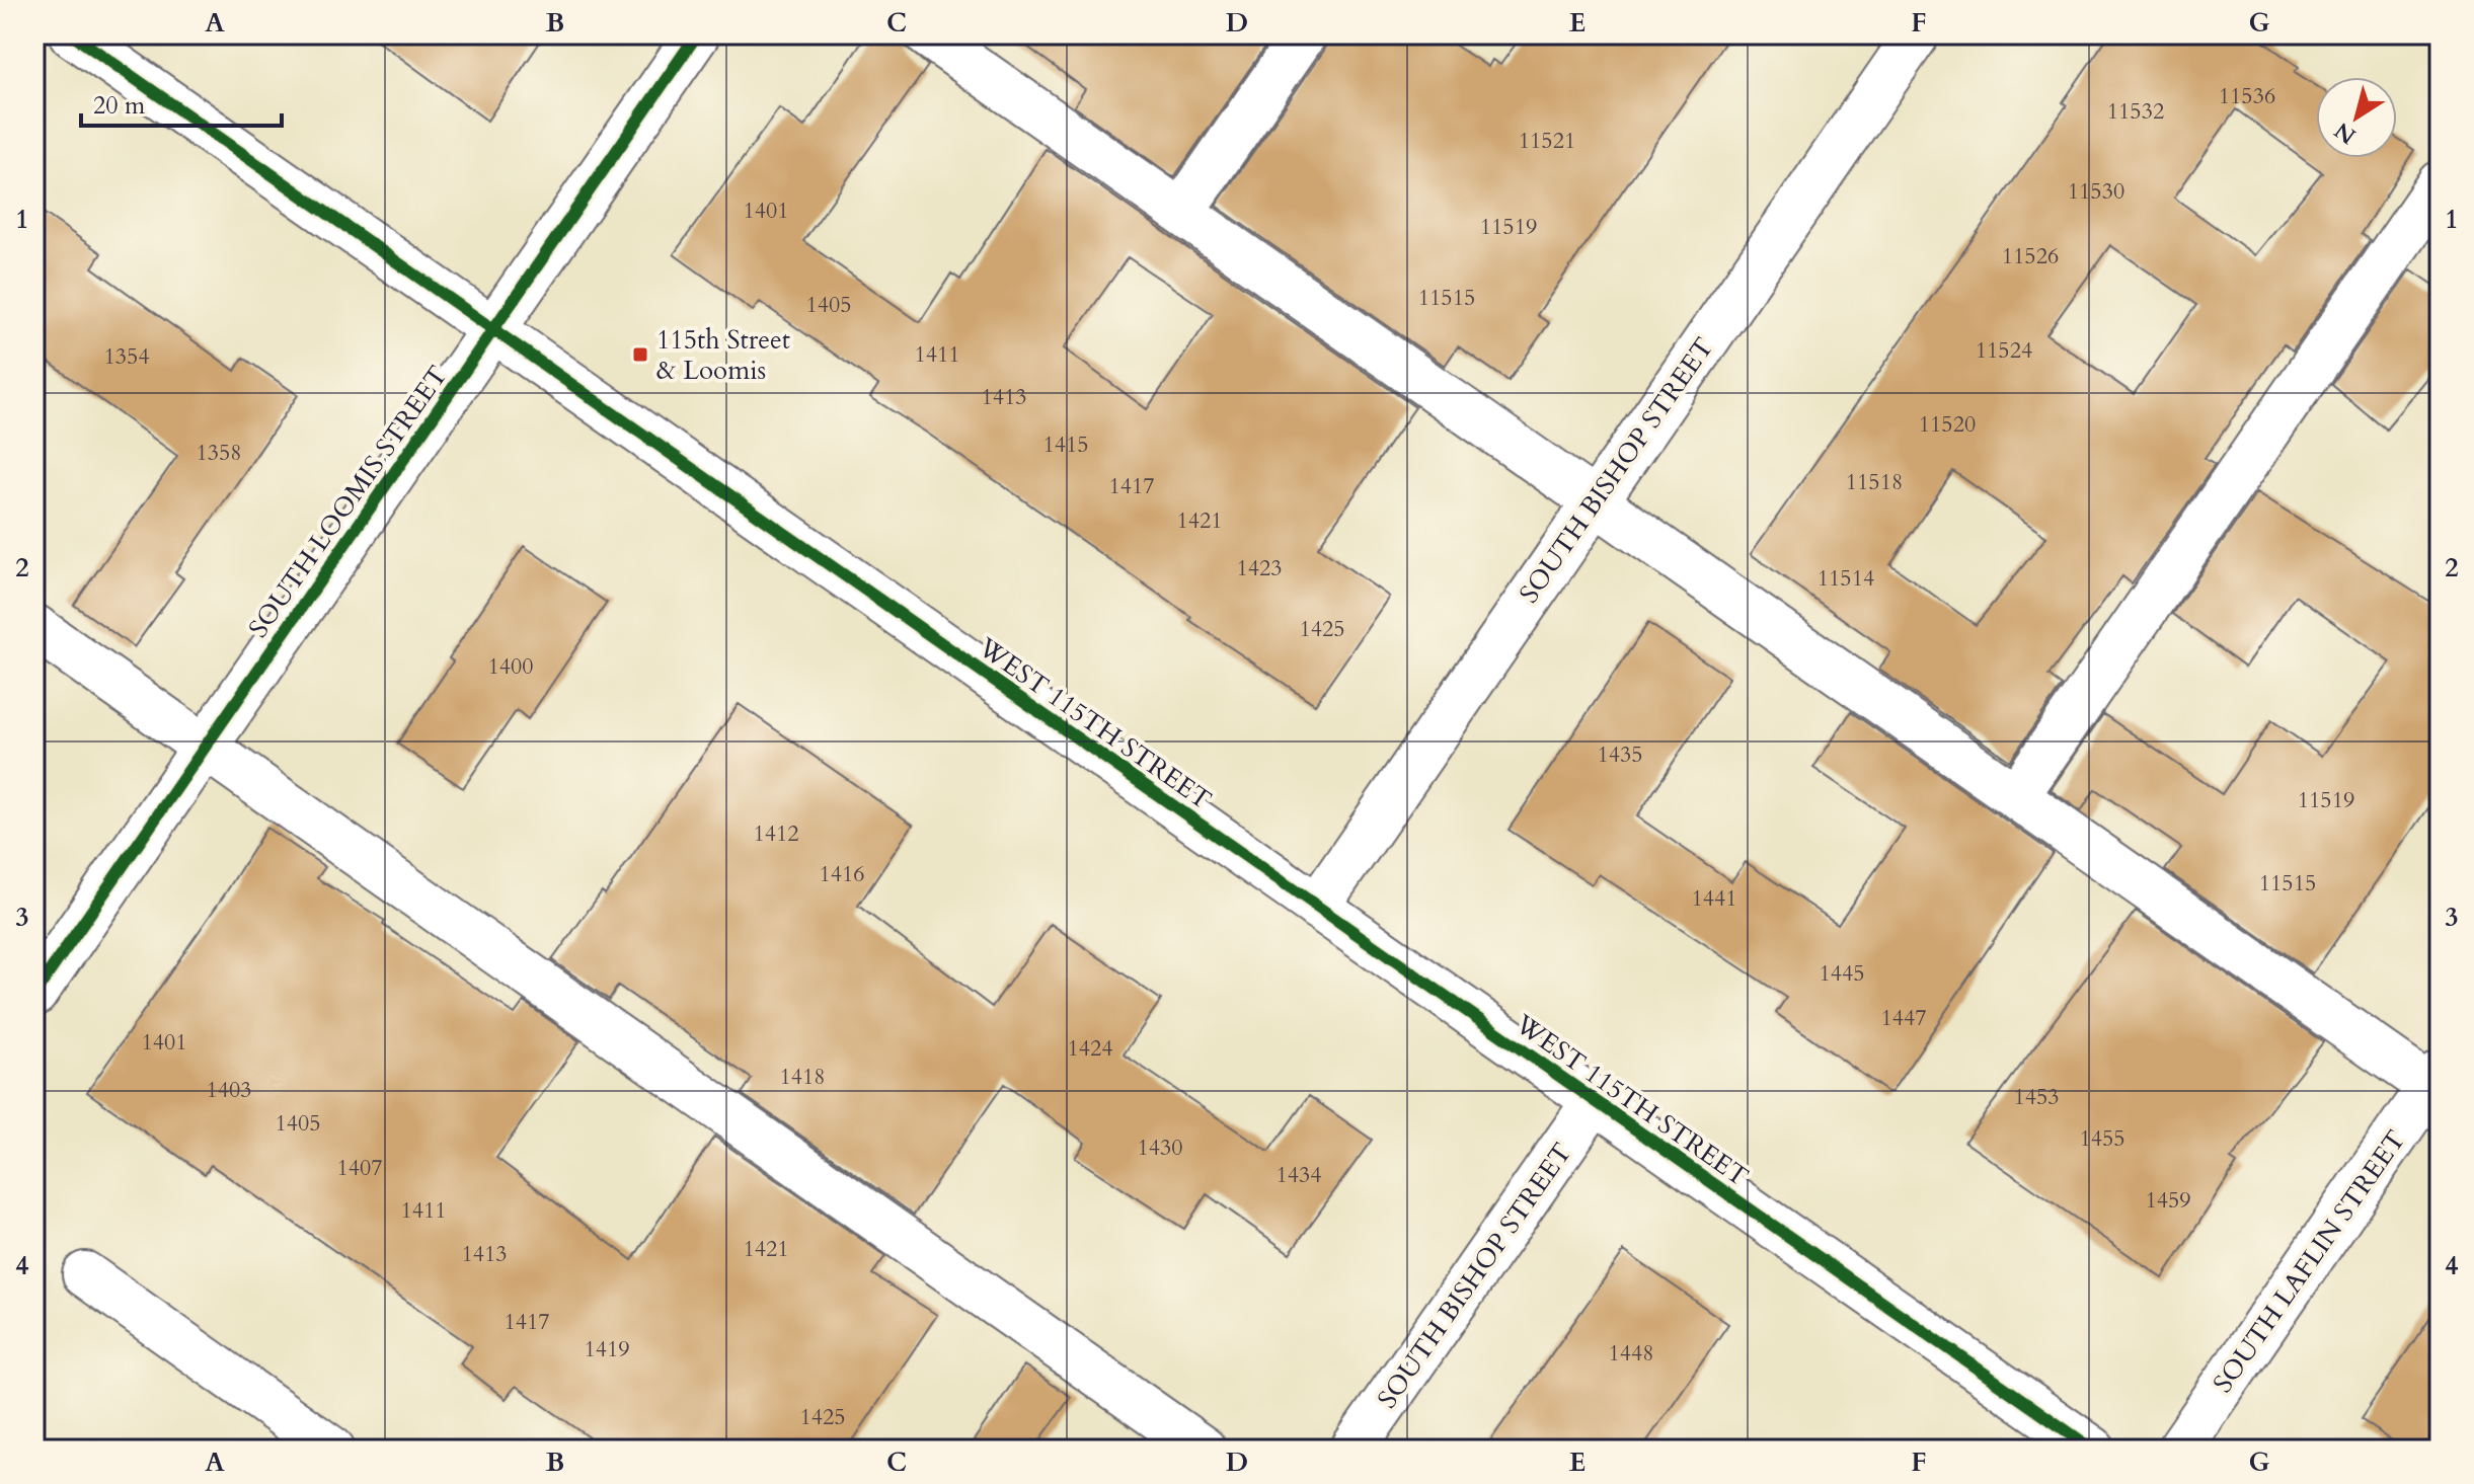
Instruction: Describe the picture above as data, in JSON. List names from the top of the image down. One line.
{"streets":{"street":["SOUTH BISHOP STREET","SOUTH LOOMIS STREET","WEST 115TH STREET","SOUTH LAFLIN STREET"]},"crossings":[["SOUTH BISHOP STREET","WEST 115TH STREET"],["SOUTH LOOMIS STREET","WEST 115TH STREET"]],"places":{"transit":["115th Street & Loomis"]},"house_numbers":["11536","11532","11521","11530","1401","11519","11526","11515","1405","11524","1411","1354","1413","11520","1415","1358","11518","1417","1421","1423","11514","1425","1400","1435","11519","1412","1416","11515","1441","1445","1447","1401","1424","1418","1403","1453","1405","1455","1430","1407","1434","1459","1411","1421","1413","1417","1419","1448","1425"],"scale_bar":"20 m","north":"bottom left","grid":{"columns":["A","B","C","D","E","F","G"],"rows":["1","2","3","4"]}}
